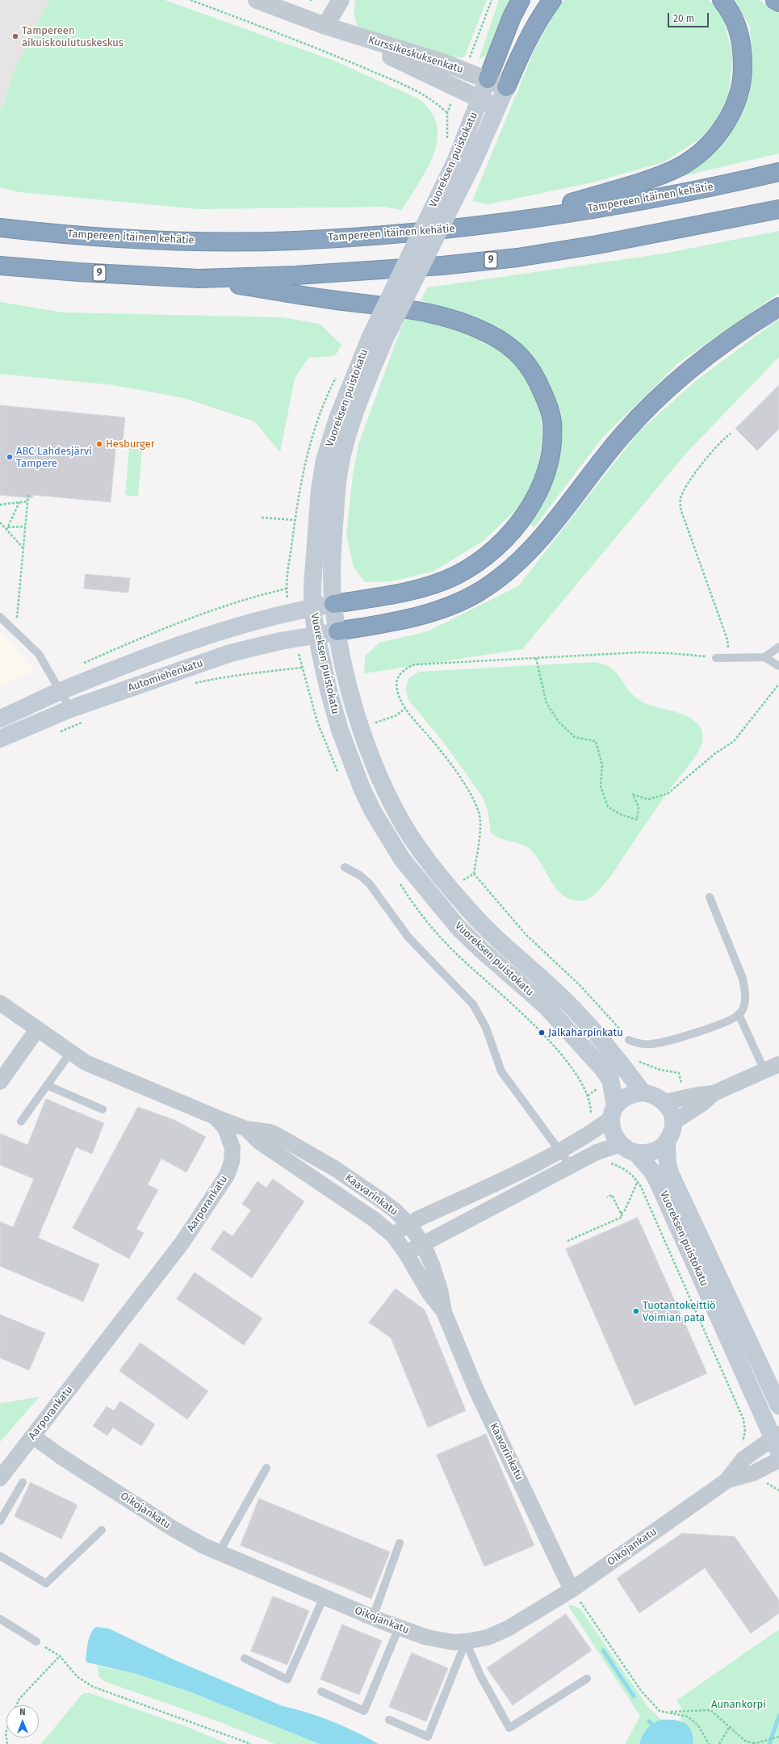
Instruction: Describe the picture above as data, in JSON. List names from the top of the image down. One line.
{"streets":{"highway":["Tampereen itäinen kehätie","9"],"main road":["Vuoreksen puistokatu","Automiehenkatu"],"street":["Kurssikeskuksenkatu","Kaavarinkatu","Aarporankatu","Oikojankatu"]},"crossings":[["Kurssikeskuksenkatu","Vuoreksen puistokatu"],["Vuoreksen puistokatu","Automiehenkatu"],["Vuoreksen puistokatu","Oikojankatu"],["Kaavarinkatu","Aarporankatu"],["Kaavarinkatu","Oikojankatu"],["Aarporankatu","Oikojankatu"]],"parks":["Aunankorpi"],"places":["Tampereen aikuiskoulutuskeskus","Hesburger","ABC Lahdesjärvi Tampere","Jalkaharpinkatu","Tuotantokeittiö Voimian pata"],"scale_bar":"20 m","north":"top"}
